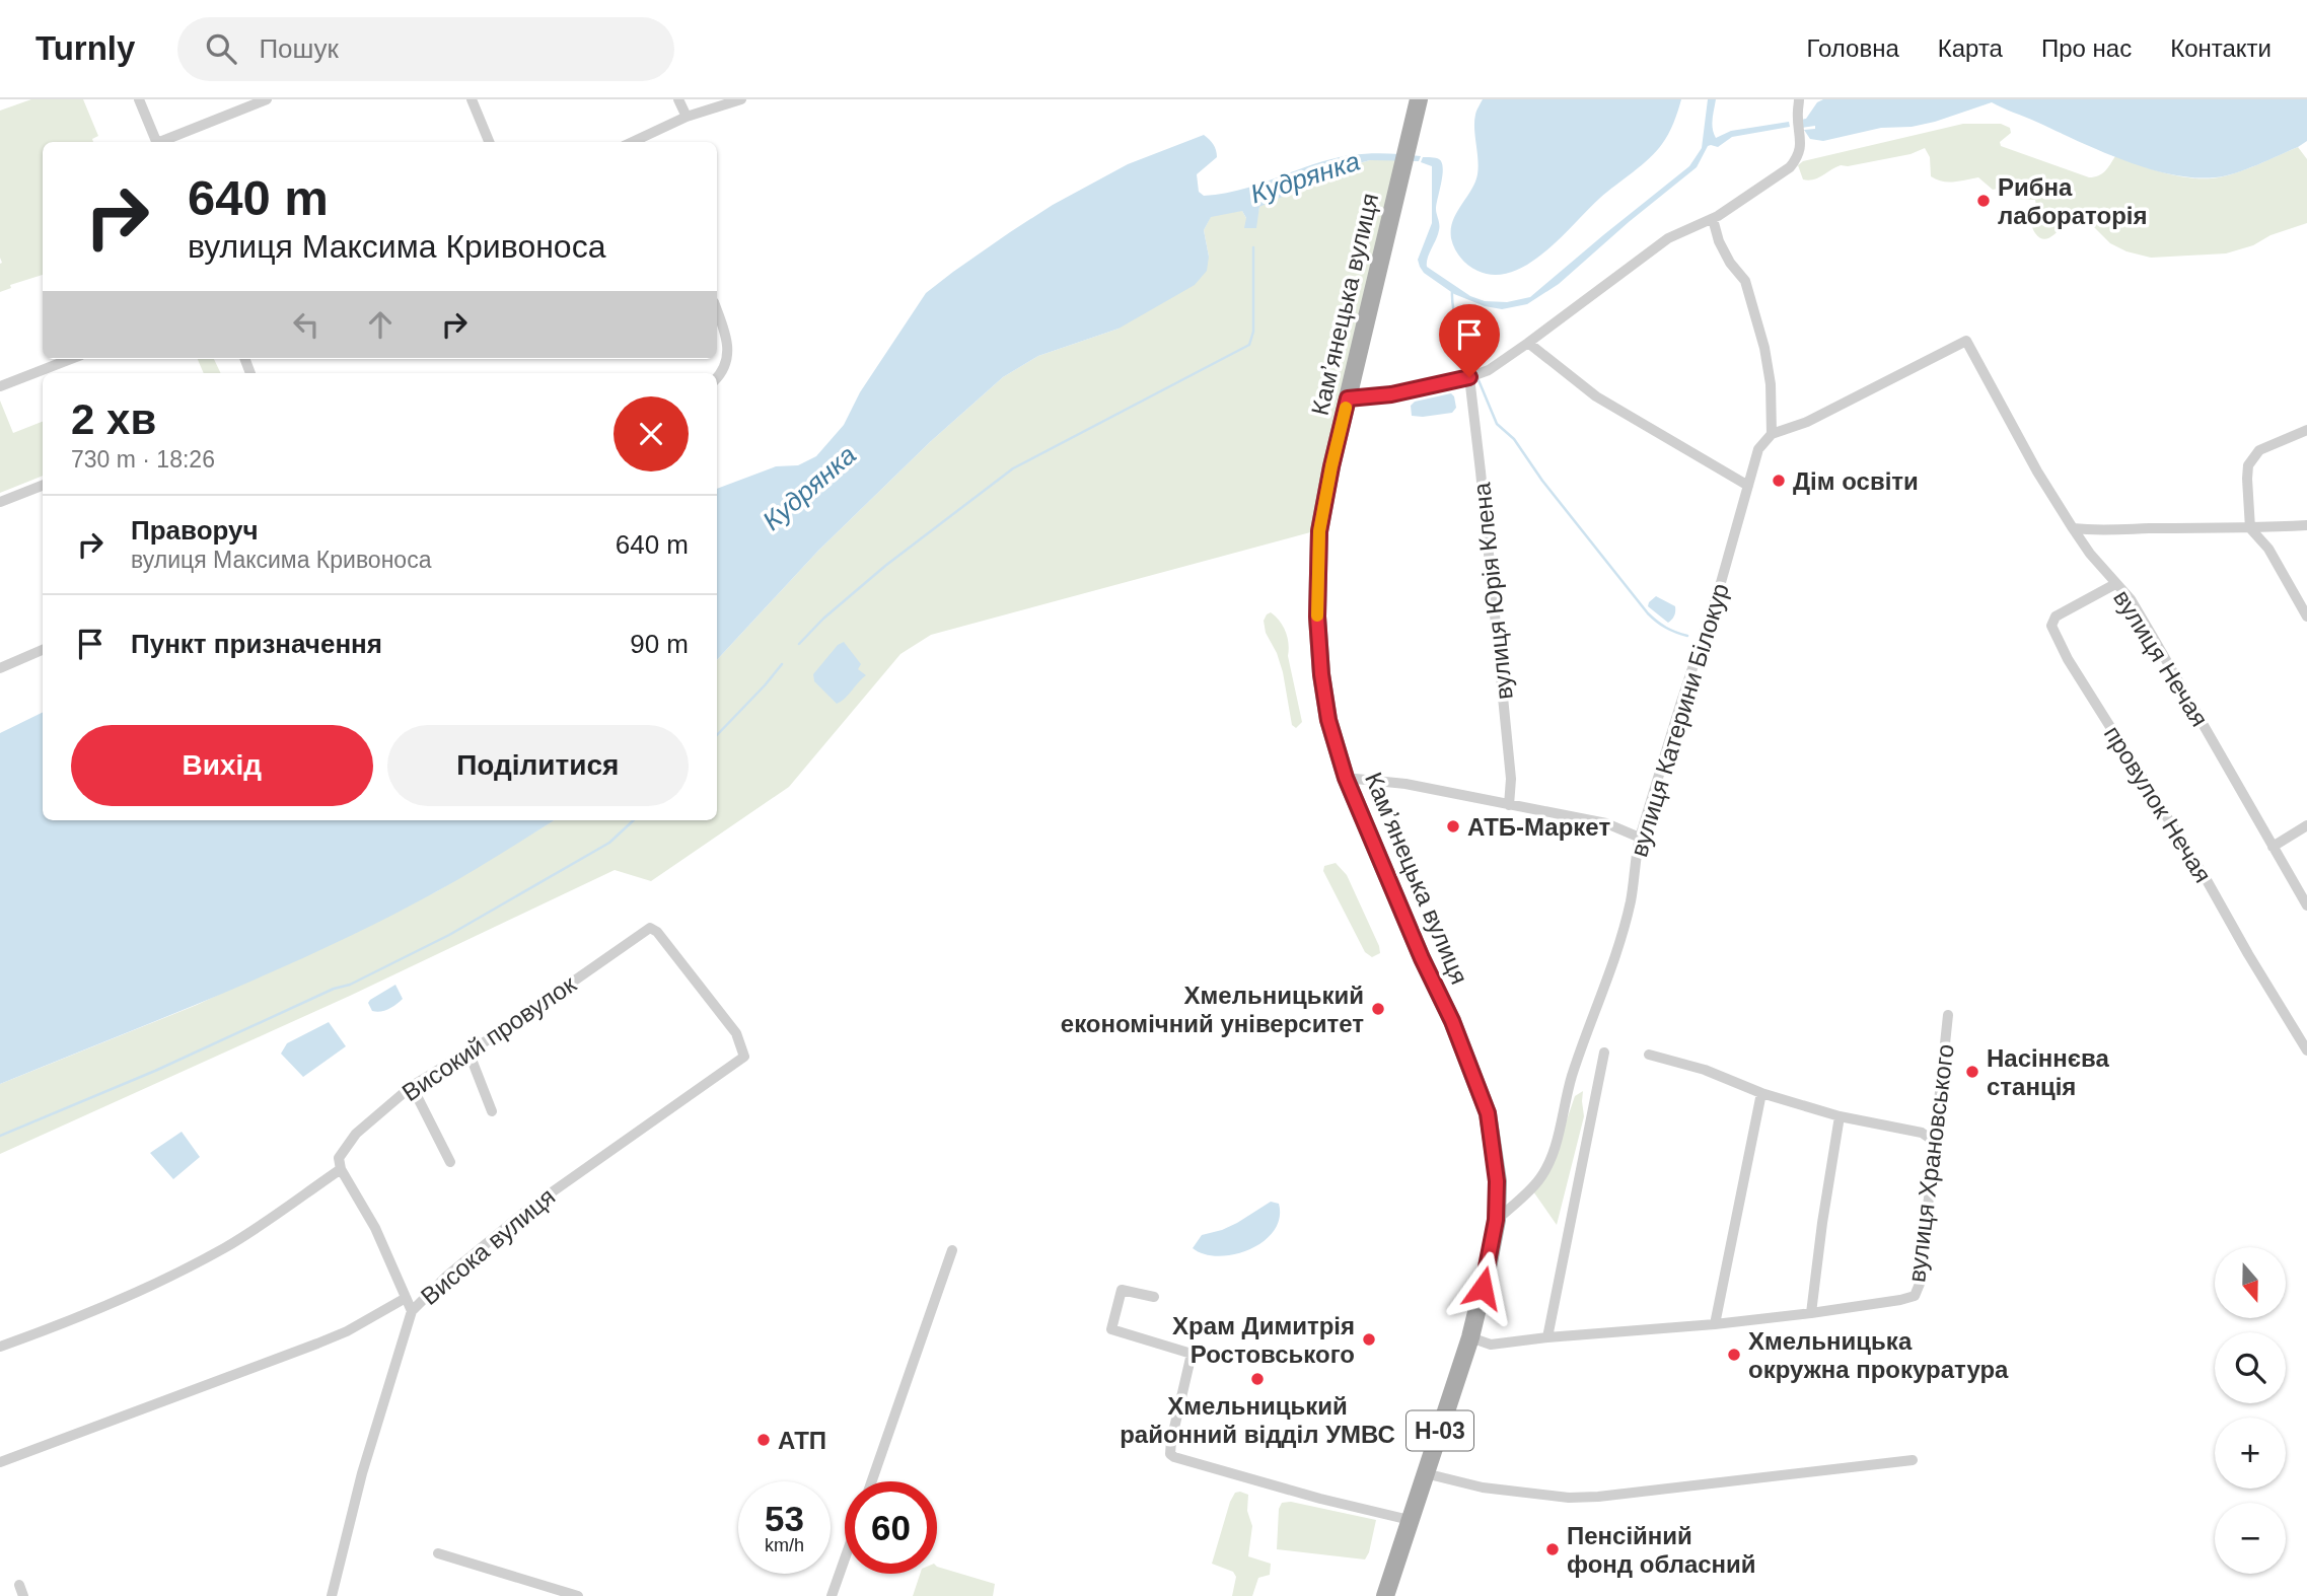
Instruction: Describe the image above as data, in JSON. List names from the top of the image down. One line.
{"streets":{"main road":["Камʼянецька вулиця","Н-03"],"street":["вулиця Юрія Клена","вулиця Нечая","вулиця Катерини Білокур","провулок Нечая","Високий провулок","вулиця Храновського","Висока вулиця"]},"crossings":[["Камʼянецька вулиця","вулиця Катерини Білокур"],["вулиця Нечая","вулиця Катерини Білокур"],["вулиця Нечая","провулок Нечая"],["Високий провулок","Висока вулиця"]],"water":["Кудрянка"],"places":["Рибна лабораторія","Дім освіти","АТБ-Маркет","Хмельницький економічний університет","Насіннєва станція","Храм Димитрія Ростовського","Хмельницька окружна прокуратура","Хмельницький районний відділ УМВС","АТП","Пенсійний фонд обласний"],"north":"bottom","page":{"header":"Turnly","search":"Пошук","nav":["Головна","Карта","Про нас","Контакти"],"turn":["640 m","вулиця Максима Кривоноса"],"heading":["2 хв","730 m · 18:26"],"list":[{"name":"Праворуч","note":"вулиця Максима Кривоноса","value":"640 m"},{"name":"Пункт призначення","value":"90 m"}],"buttons":["Вихід","Поділитися"],"map_buttons":["+","−"],"speed":"53 km/h","limit":"60"}}
